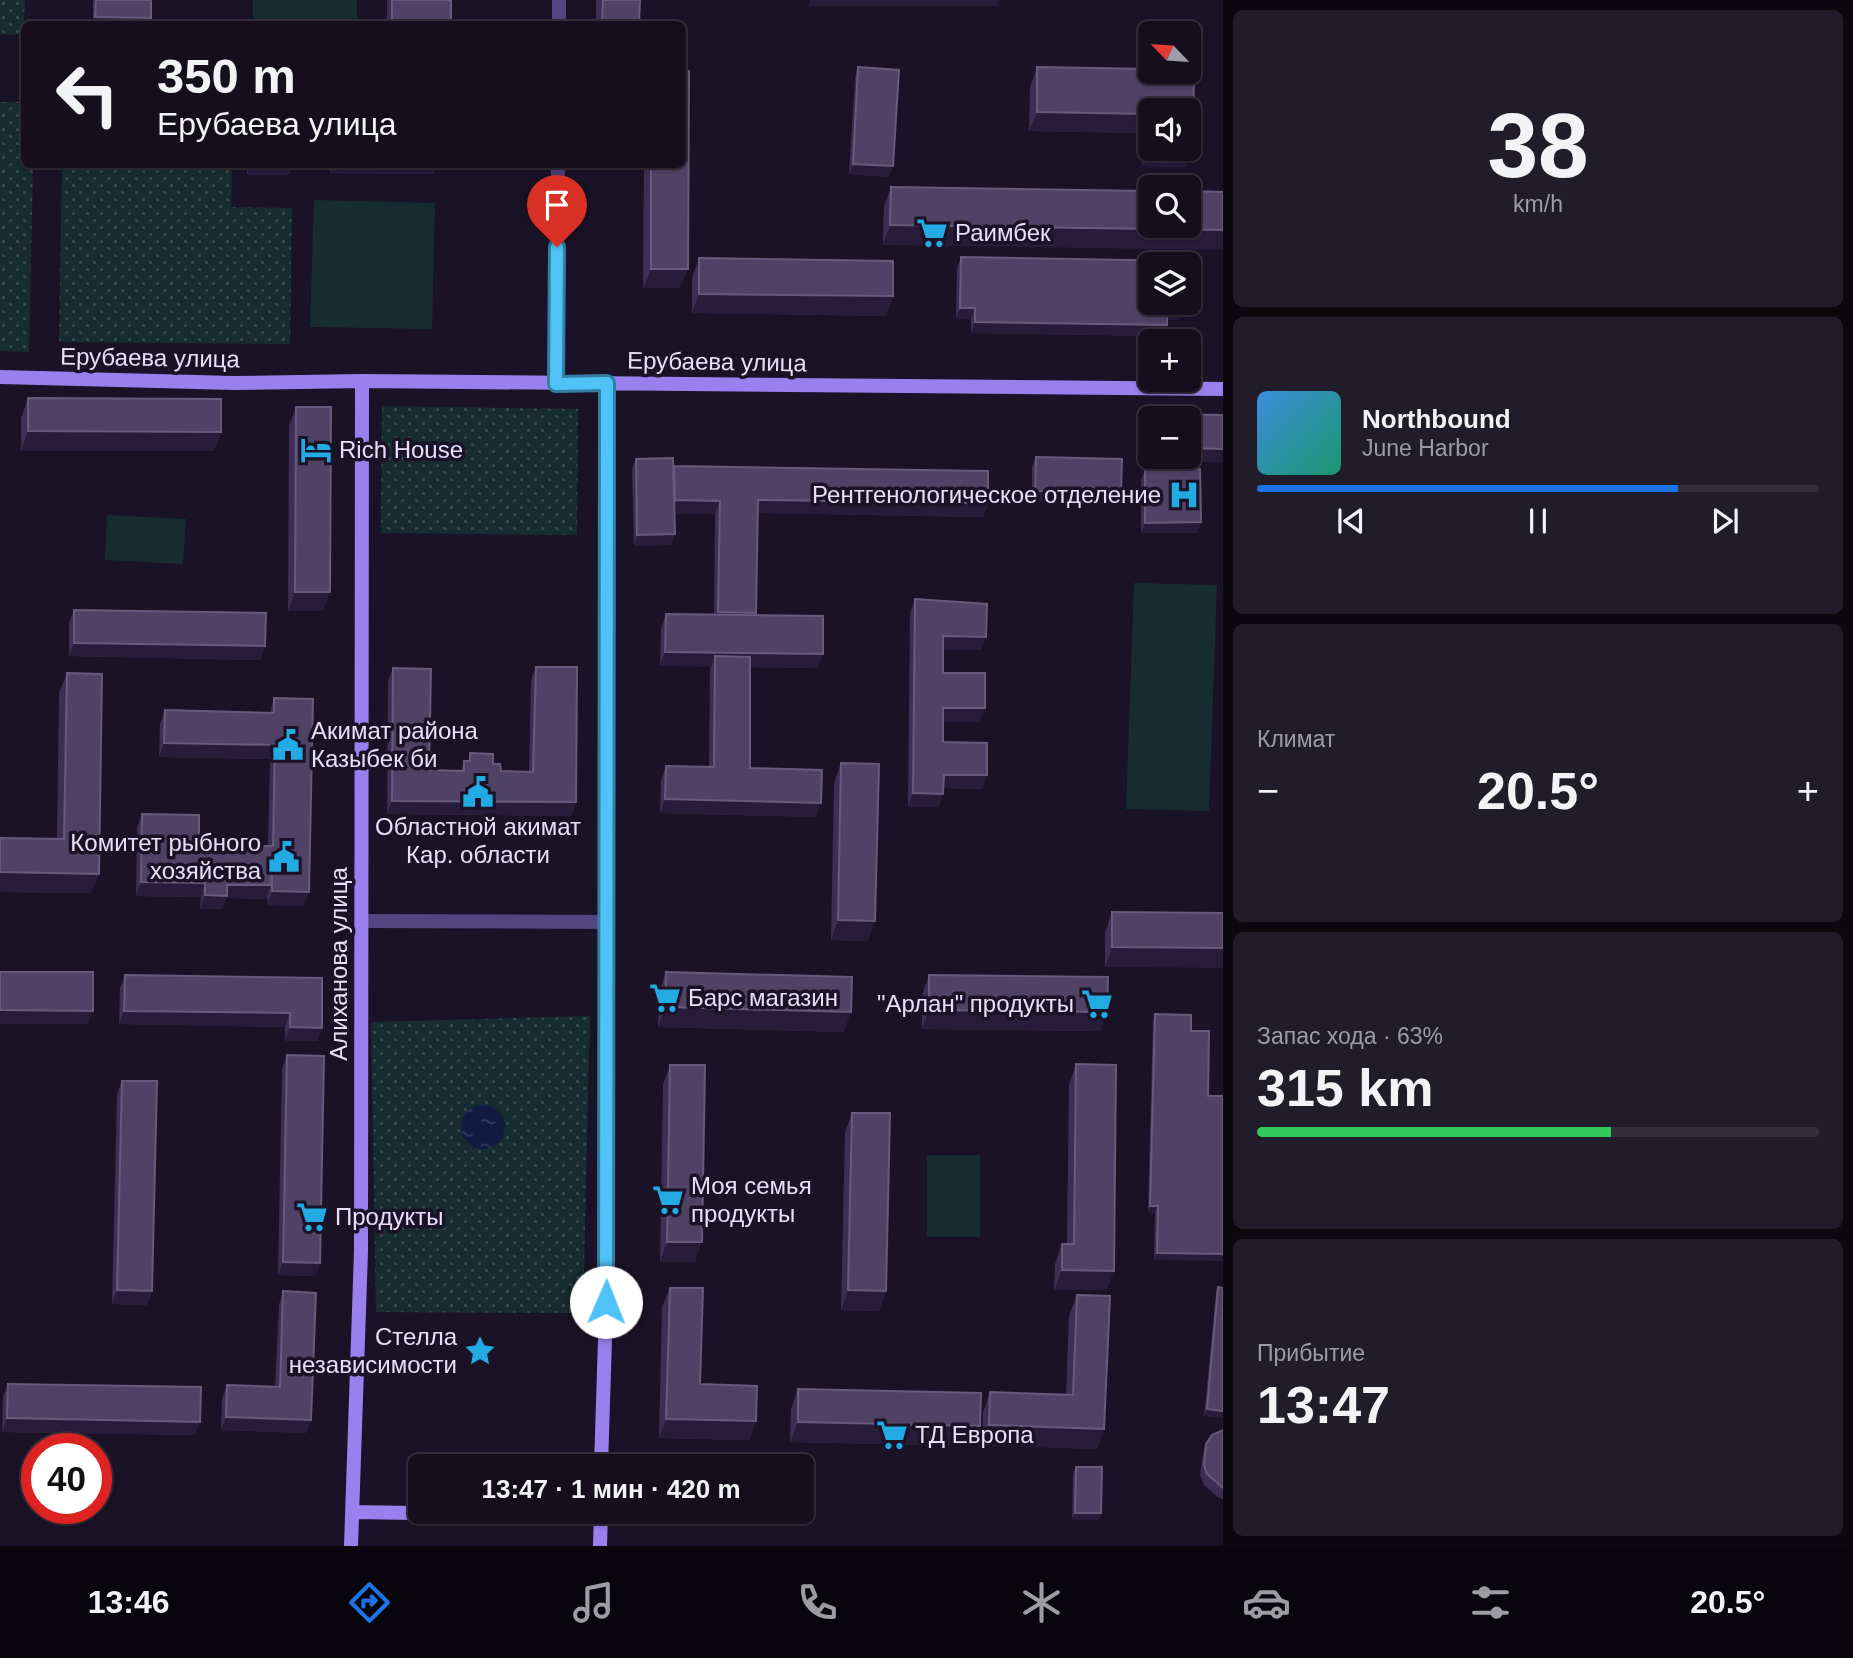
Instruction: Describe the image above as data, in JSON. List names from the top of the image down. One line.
{"streets":{"street":["Ерубаева улица","Алиханова улица"]},"crossings":[["Ерубаева улица","Алиханова улица"]],"places":{"supermarket":["Раимбек","Барс магазин","\"Арлан\" продукты","Моя семья продукты","Продукты","ТД Европа"],"hotel":["Rich House"],"hospital":["Рентгенологическое отделение"],"public building":["Акимат района Казыбек би","Областной акимат Кар. области","Комитет рыбного хозяйства"],"place":["Стелла независимости"]},"north":"top left","page":{"tile":[["38","km/h"],"Климат",["Запас хода · 63%","315 km"],["Прибытие","13:47"]],"map_buttons":["+","−"],"turn":["350 m","Ерубаева улица"],"song":["Northbound","June Harbor"],"heat":["−","20.5°","+"],"limit":"40","trip":"13:47 · 1 мин · 420 m","tabs":["13:46","20.5°"]}}
